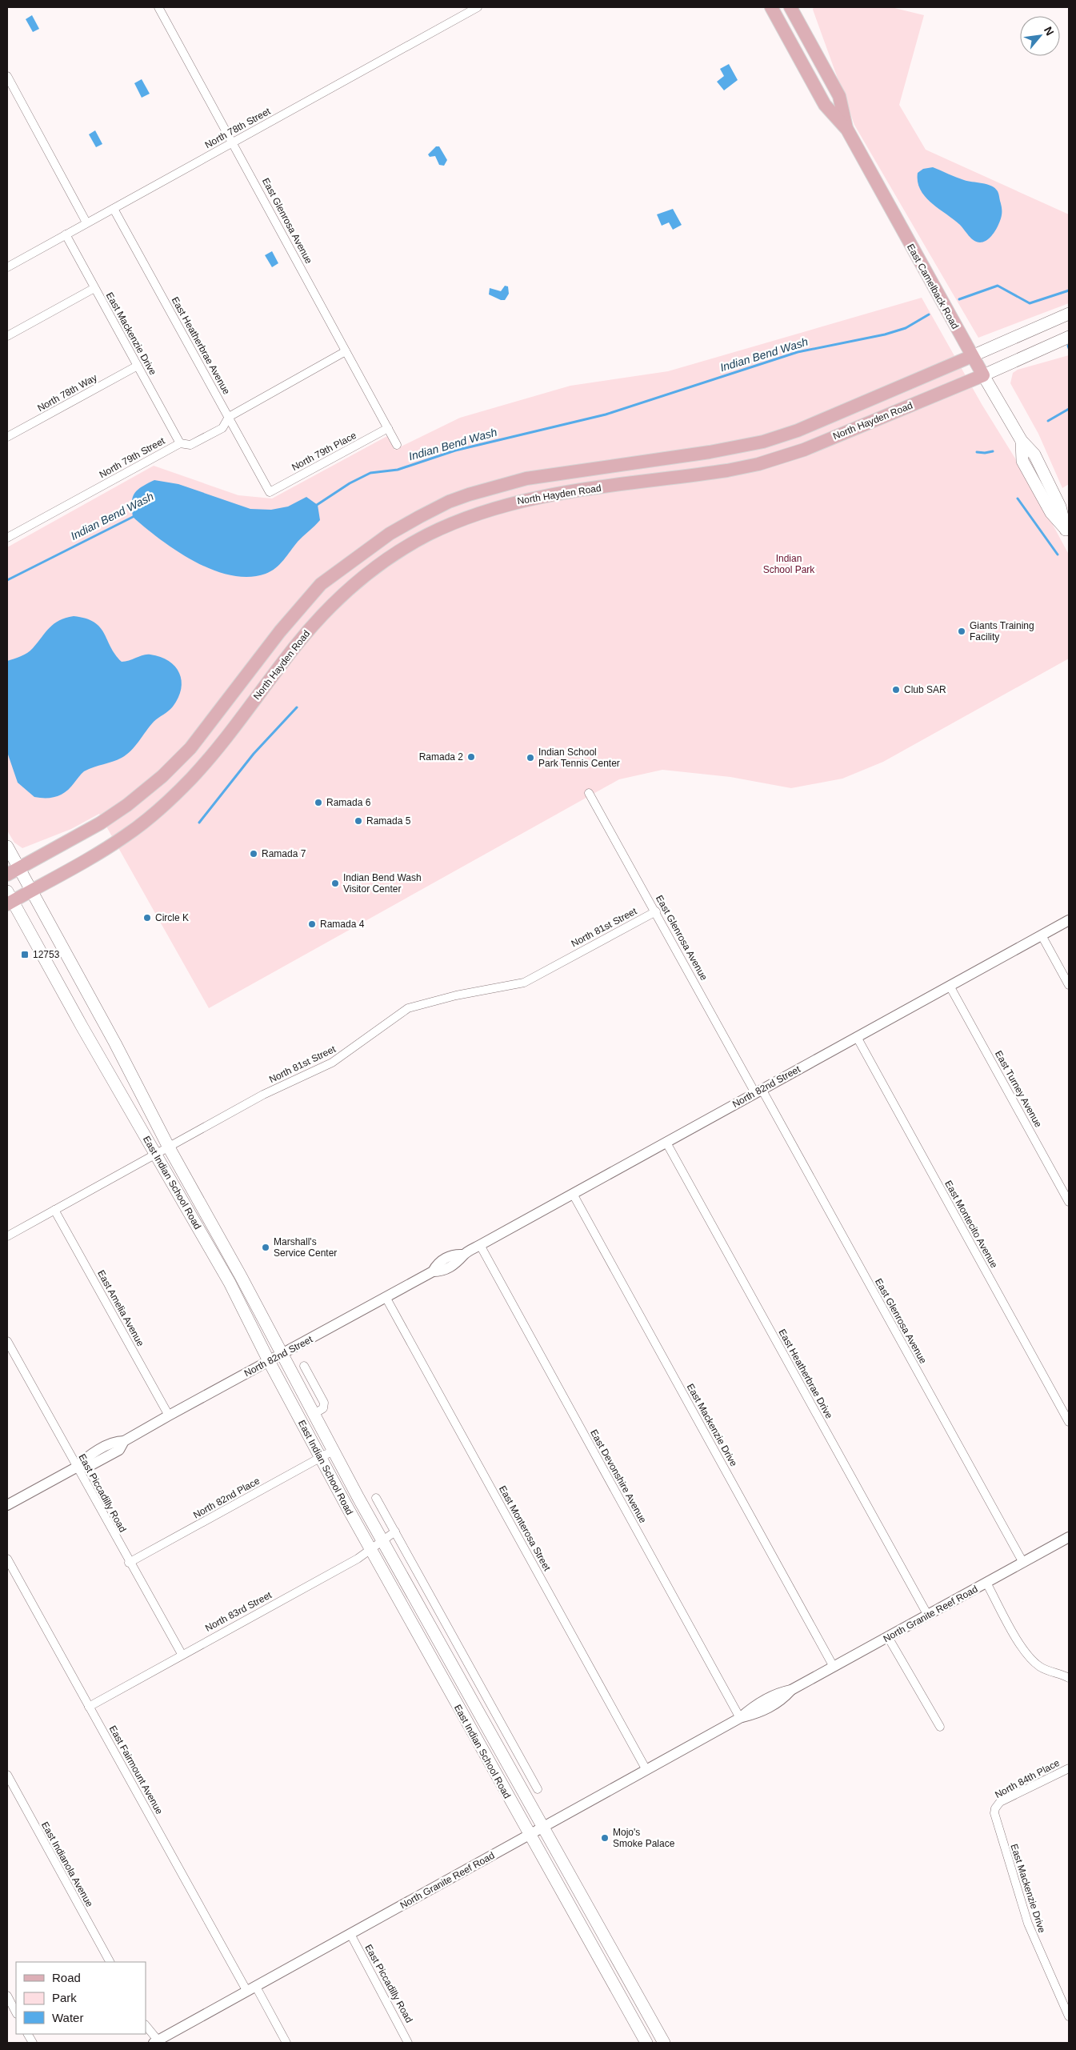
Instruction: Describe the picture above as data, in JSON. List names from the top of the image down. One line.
{"streets":{"main road":["East Camelback Road","North Hayden Road","East Indian School Road"],"street":["North 78th Street","East Glenrosa Avenue","East Mackenzie Drive","East Heatherbrae Avenue","North 78th Way","North 79th Place","North 79th Street","North 81st Street","North 82nd Street","East Turney Avenue","East Montecito Avenue","East Amelia Avenue","East Heatherbrae Drive","East Devonshire Avenue","East Piccadilly Road","North 82nd Place","East Monterosa Street","North 83rd Street","North Granite Reef Road","East Fairmount Avenue","North 84th Place","East Indianola Avenue"]},"crossings":[["North 78th Street","East Glenrosa Avenue"],["North 78th Street","East Mackenzie Drive"],["North 78th Street","East Heatherbrae Avenue"],["East Glenrosa Avenue","North 79th Place"],["East Glenrosa Avenue","North 79th Street"],["East Glenrosa Avenue","North 81st Street"],["East Glenrosa Avenue","North 82nd Street"],["East Glenrosa Avenue","North Granite Reef Road"],["East Camelback Road","North Hayden Road"],["East Mackenzie Drive","North 78th Way"],["East Mackenzie Drive","North 79th Street"],["East Mackenzie Drive","North 82nd Street"],["East Mackenzie Drive","North Granite Reef Road"],["East Mackenzie Drive","North 84th Place"],["East Heatherbrae Avenue","North 79th Place"],["East Heatherbrae Avenue","North 79th Street"],["North Hayden Road","East Indian School Road"],["North 81st Street","East Indian School Road"],["North 81st Street","East Amelia Avenue"],["North 82nd Street","East Turney Avenue"],["North 82nd Street","East Indian School Road"],["North 82nd Street","East Montecito Avenue"],["North 82nd Street","East Amelia Avenue"],["North 82nd Street","East Heatherbrae Drive"],["North 82nd Street","East Devonshire Avenue"],["North 82nd Street","East Piccadilly Road"],["North 82nd Street","East Monterosa Street"],["East Indian School Road","North 82nd Place"],["East Indian School Road","North 83rd Street"],["East Indian School Road","North Granite Reef Road"],["East Heatherbrae Drive","North Granite Reef Road"],["East Devonshire Avenue","North Granite Reef Road"],["East Piccadilly Road","North 82nd Place"],["East Piccadilly Road","North 83rd Street"],["East Piccadilly Road","North Granite Reef Road"],["East Monterosa Street","North Granite Reef Road"],["North 83rd Street","East Fairmount Avenue"],["North Granite Reef Road","East Fairmount Avenue"]],"water":["Indian Bend Wash"],"parks":["Indian School Park"],"places":{"other":["Giants Training Facility","Club SAR","Ramada 2","Indian School Park Tennis Center","Ramada 6","Ramada 5","Ramada 7","Indian Bend Wash Visitor Center","Circle K","Ramada 4","Marshall's Service Center","Mojo's Smoke Palace"],"transit":["12753"]},"legend":["Road","Park","Water"],"north":"top right"}
